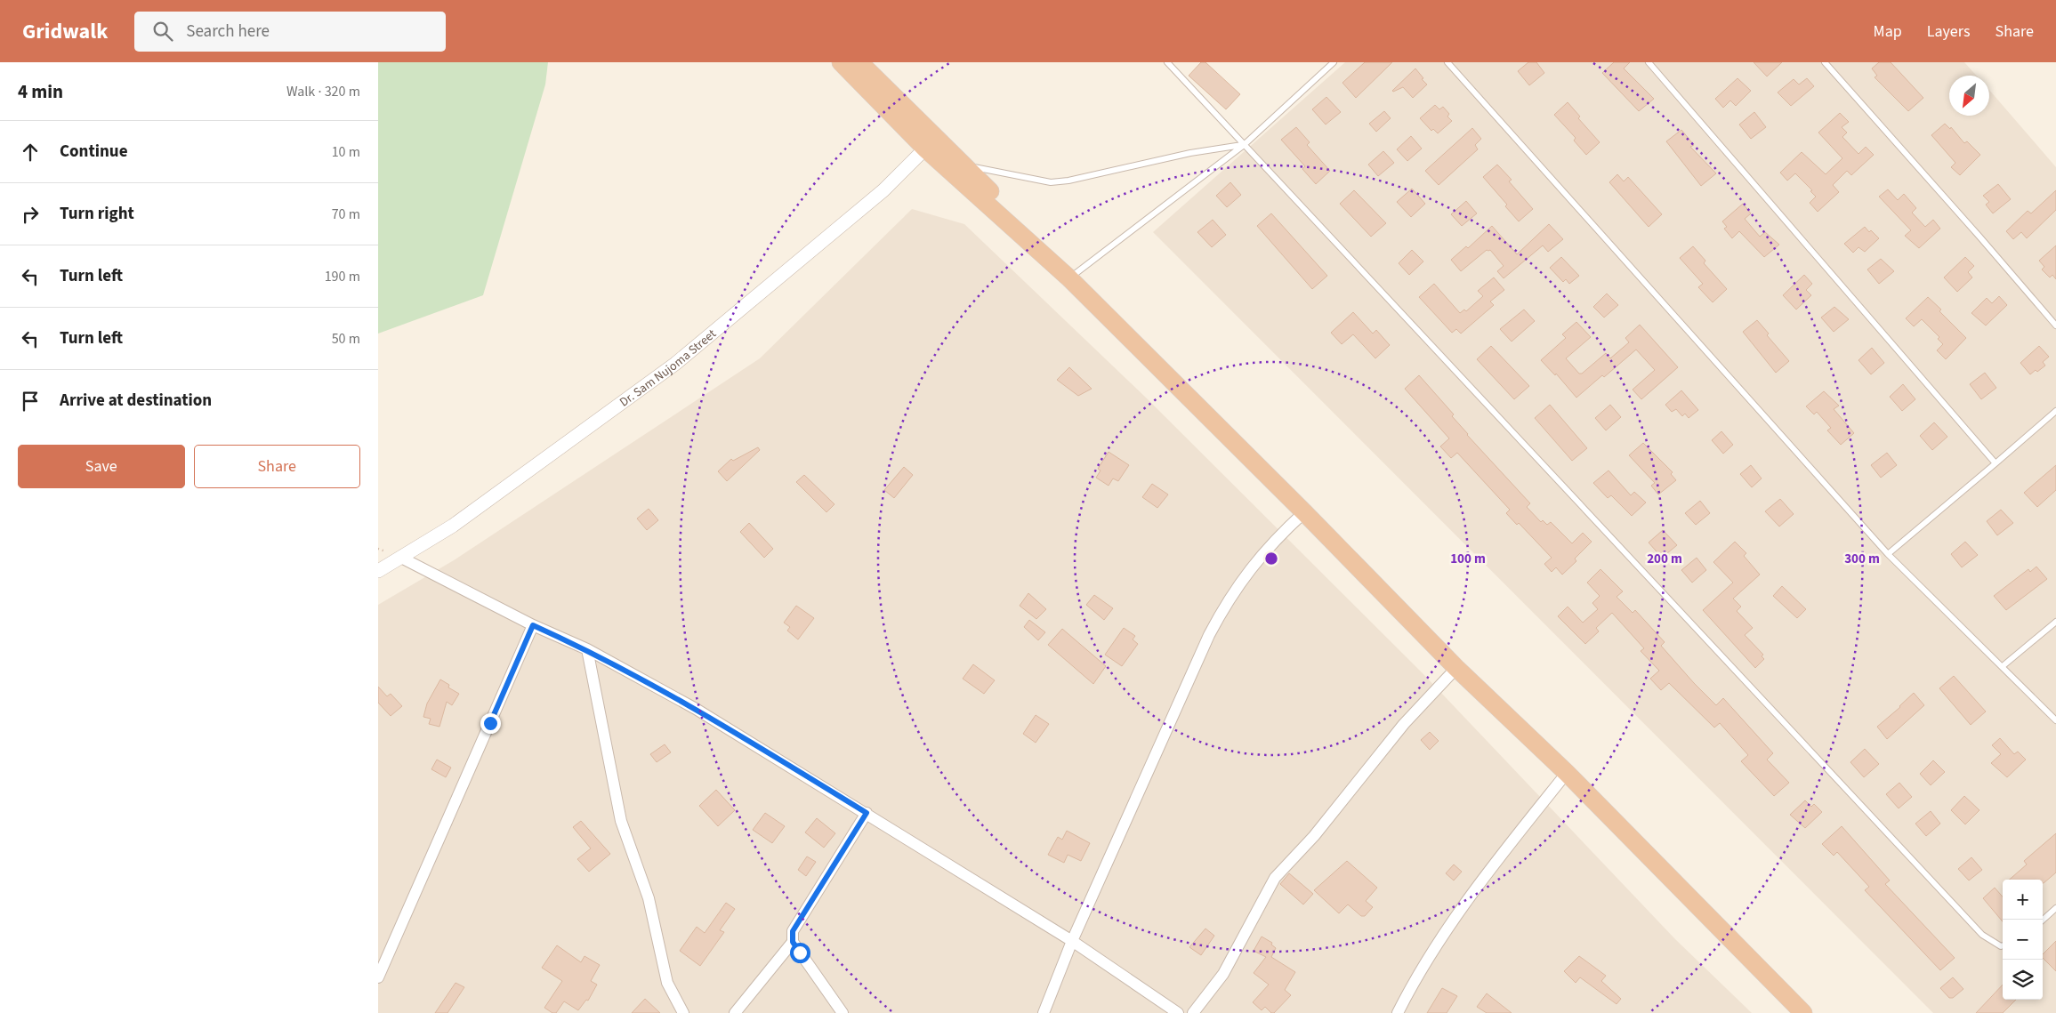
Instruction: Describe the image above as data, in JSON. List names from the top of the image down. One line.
{"streets":{"street":["Dr. Sam Nujoma Street"]},"north":"bottom left","page":{"header":"Gridwalk","search":"Search here","nav":["Map","Layers","Share"],"heading":["4 min","Walk · 320 m"],"list":[["Continue","10 m"],["Turn right","70 m"],["Turn left","190 m"],["Turn left","50 m"],"Arrive at destination"],"buttons":["Save","Share"],"map_buttons":["+","−"]},"rings":["100 m","200 m","300 m"]}
